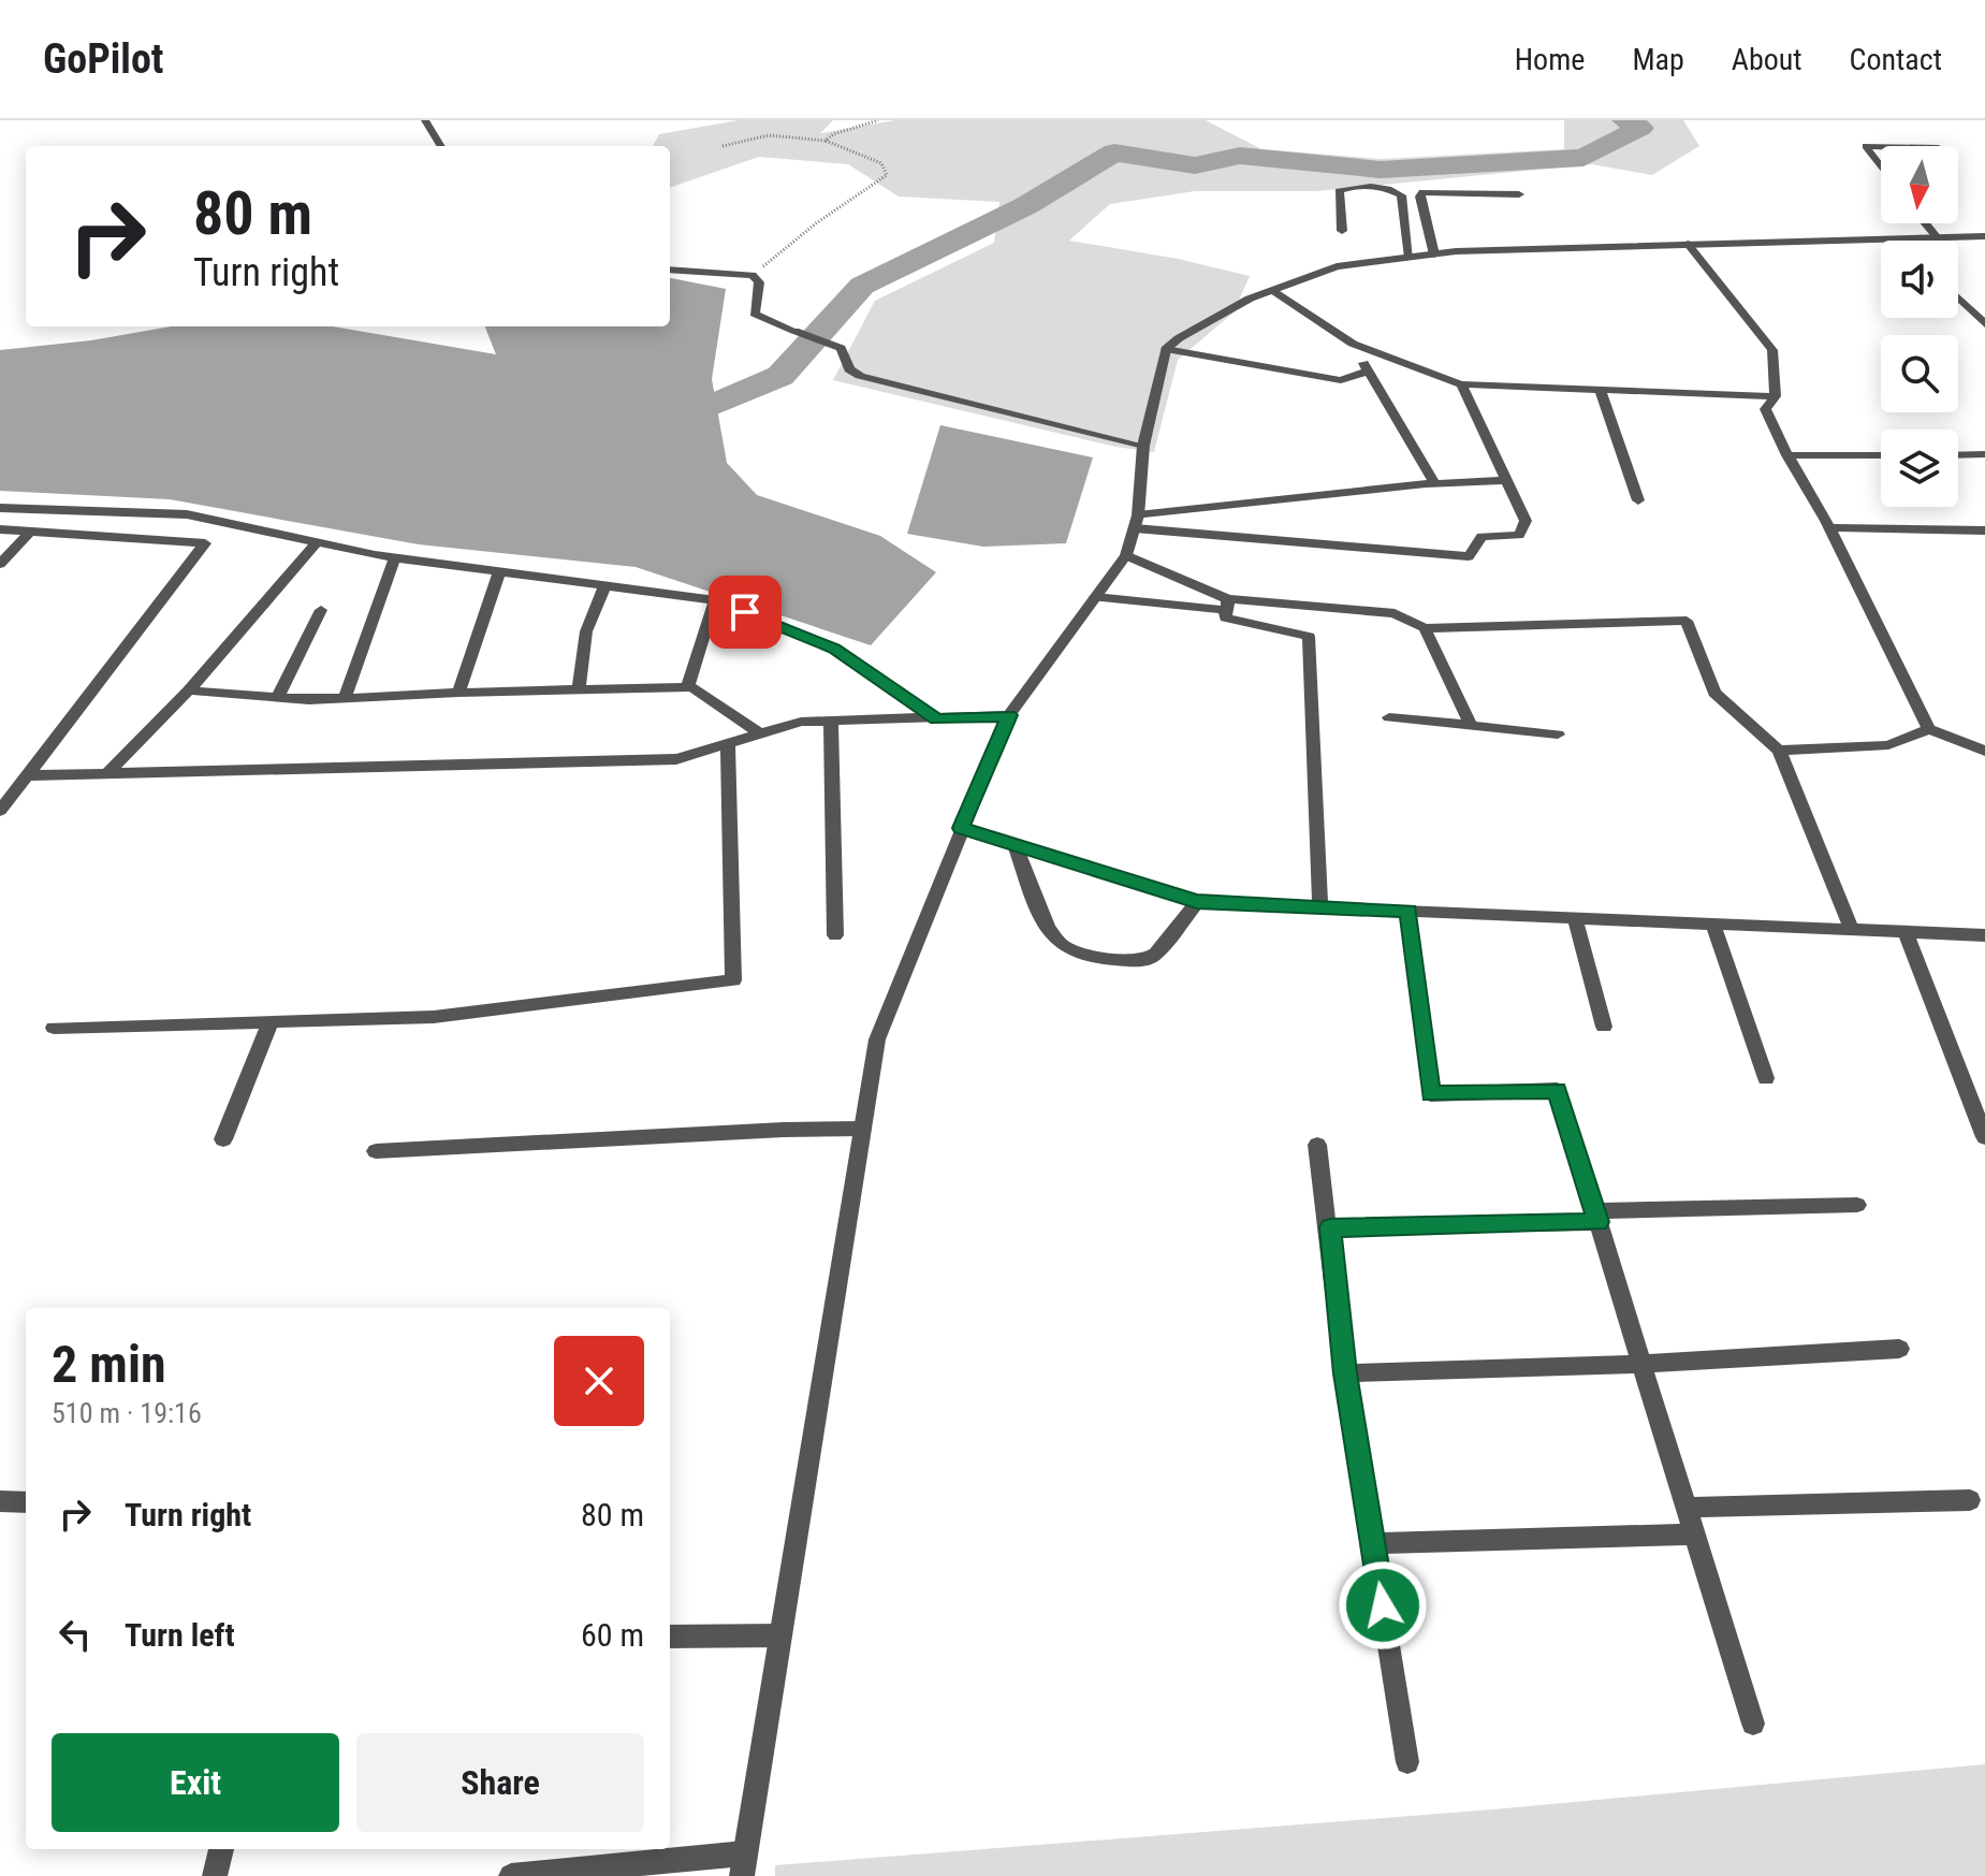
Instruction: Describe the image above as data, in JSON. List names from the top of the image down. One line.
{"north":"bottom","page":{"header":"GoPilot","nav":["Home","Map","About","Contact"],"turn":["80 m","Turn right"],"heading":["2 min","510 m · 19:16"],"list":[{"name":"Turn right","value":"80 m"},{"name":"Turn left","value":"60 m"}],"buttons":["Exit","Share"]}}
